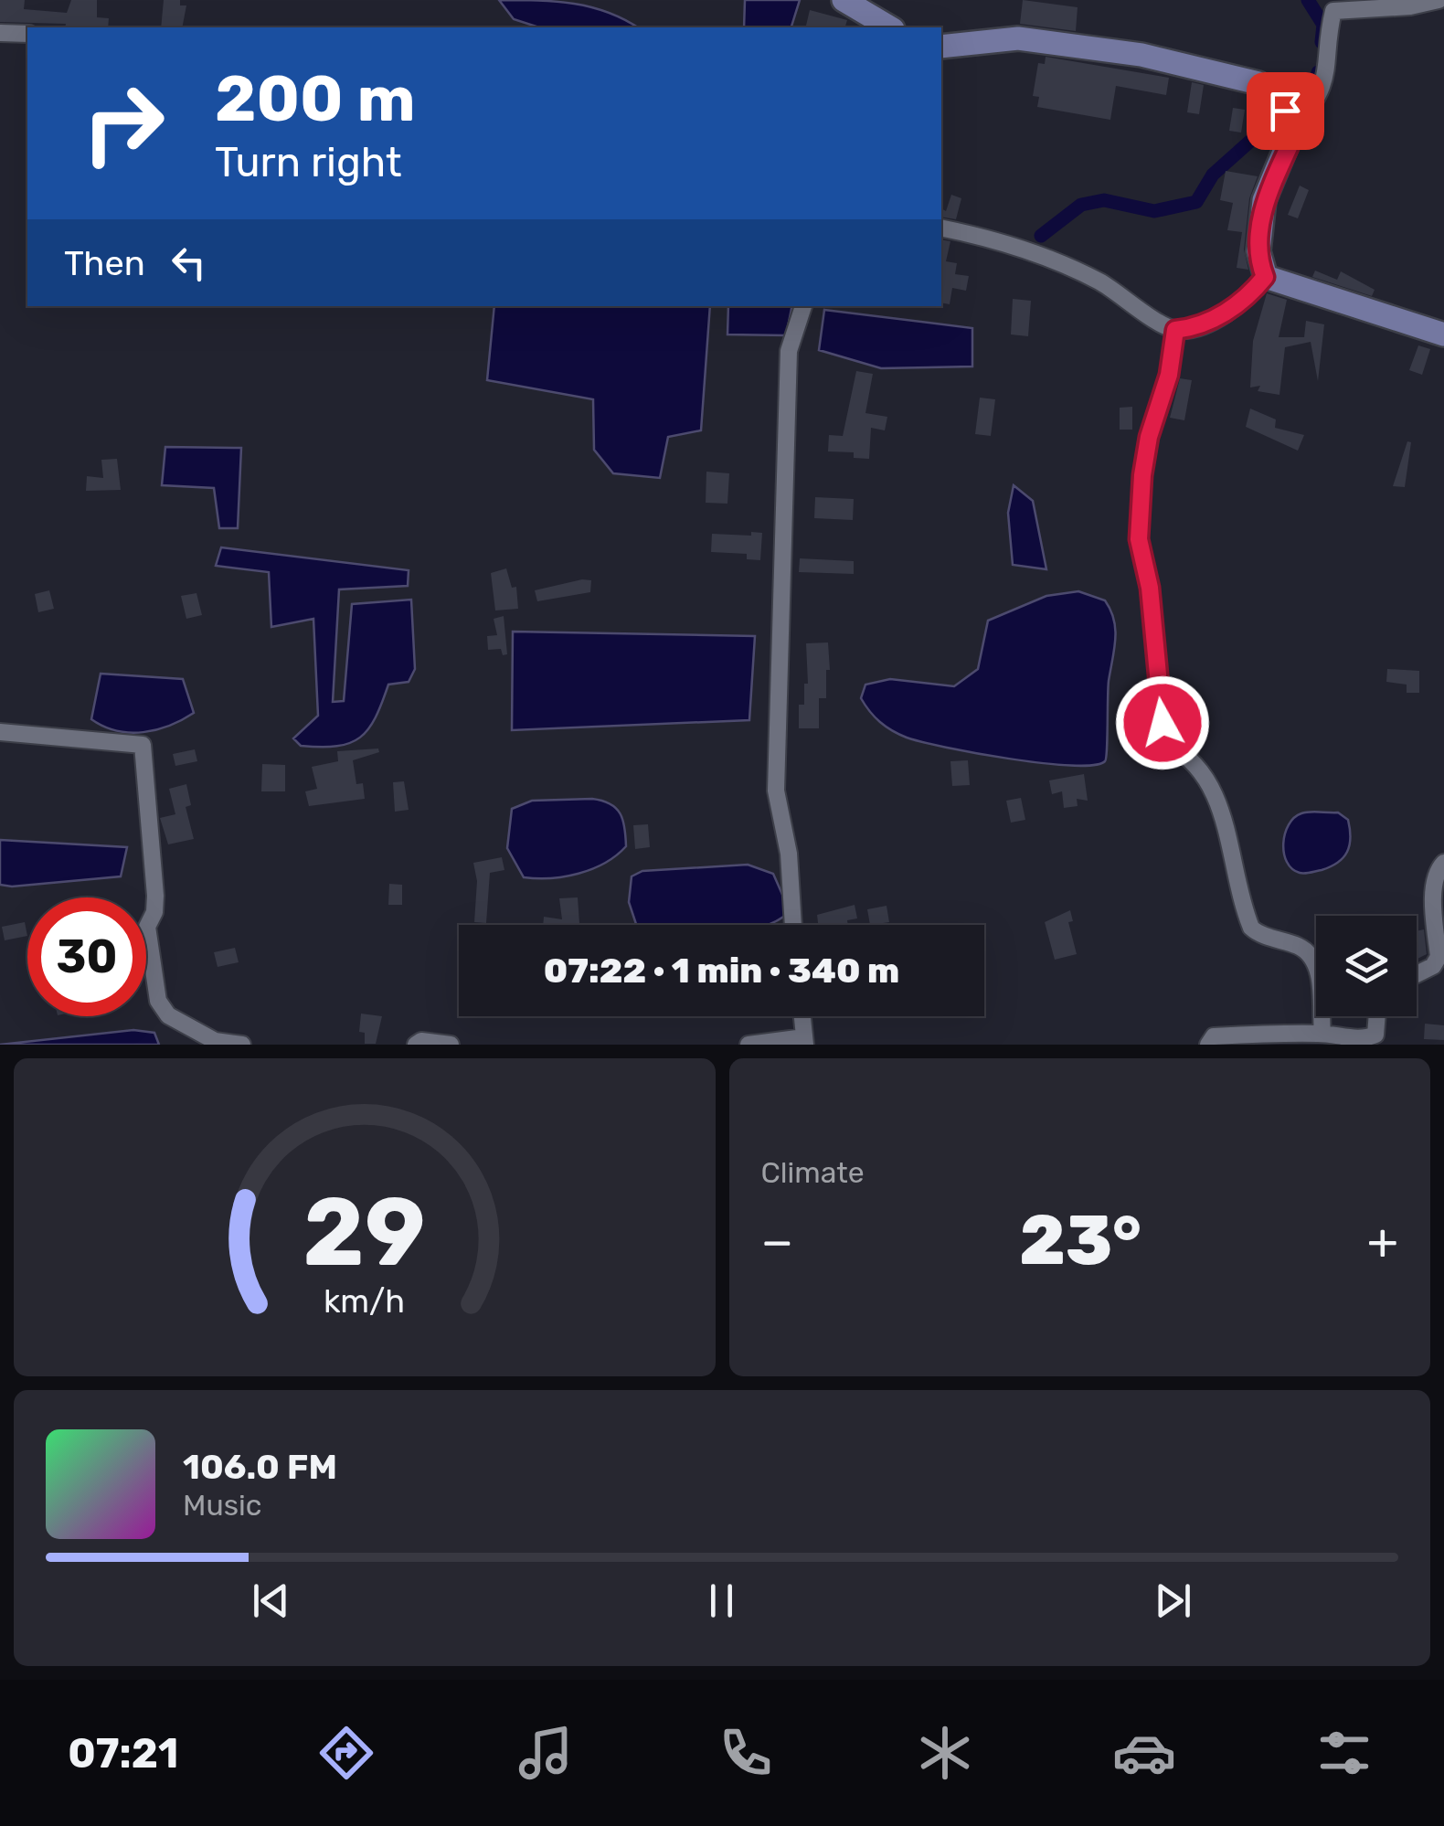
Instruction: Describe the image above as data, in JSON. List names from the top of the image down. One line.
{"page":{"turn":["200 m","Turn right"],"then":"Then","limit":"30","trip":"07:22 · 1 min · 340 m","tile":"Climate","heat":["−","23°","+"],"song":["106.0 FM","Music"],"tabs":"07:21","gauge":["29","km/h"]}}
